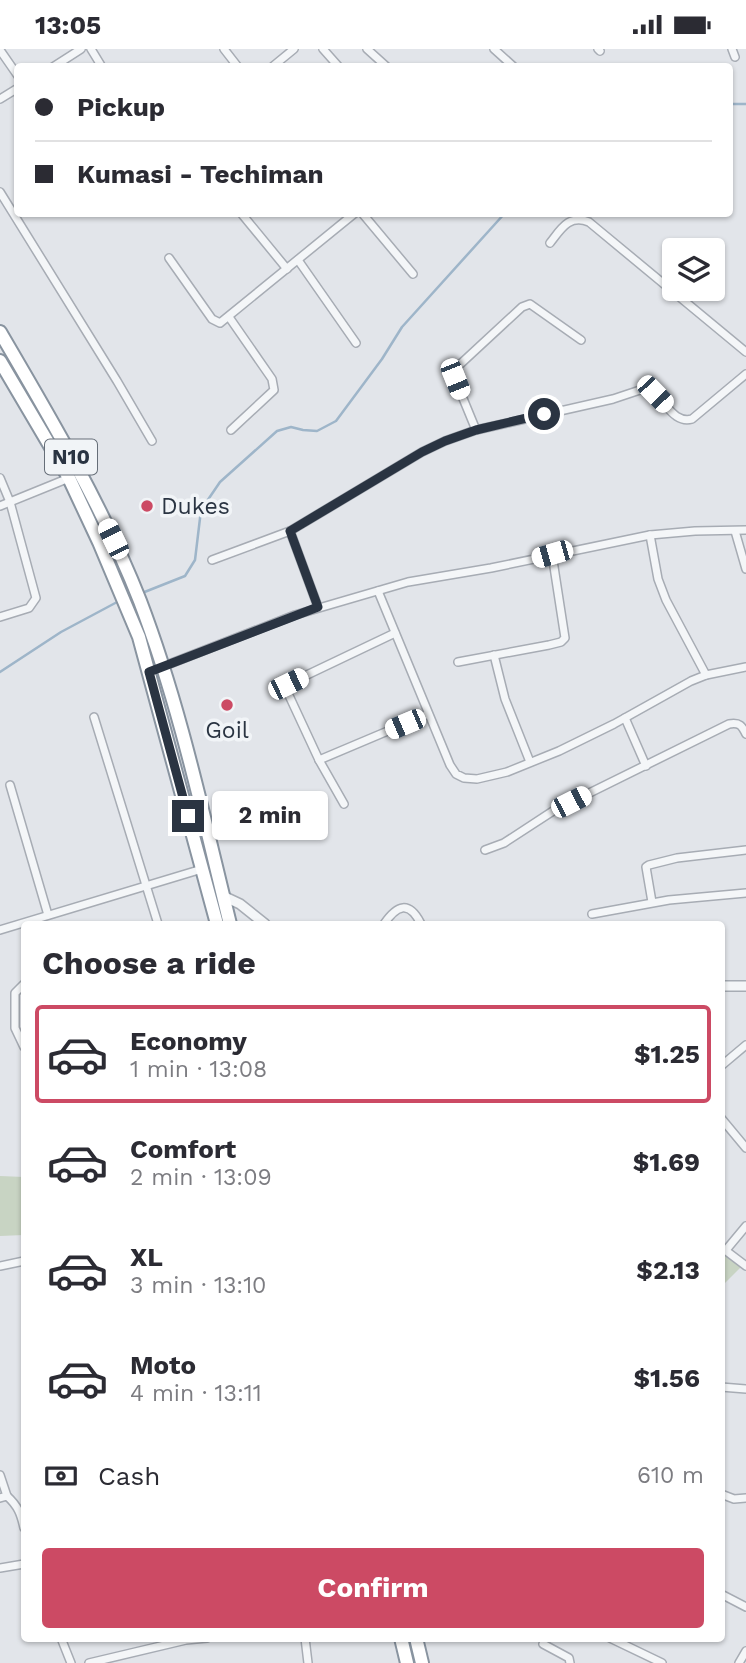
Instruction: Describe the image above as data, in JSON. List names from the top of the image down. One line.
{"streets":{"highway":["N10"]},"places":["Dukes","Goil"],"page":{"status":"13:05","banner":["Pickup","Kumasi - Techiman"],"bubble":"2 min","heading":"Choose a ride","list":[{"name":"Economy","note":"1 min · 13:08","value":"$1.25"},{"name":"Comfort","note":"2 min · 13:09","value":"$1.69"},{"name":"XL","note":"3 min · 13:10","value":"$2.13"},{"name":"Moto","note":"4 min · 13:11","value":"$1.56"}],"pay":["Cash","610 m"],"buttons":"Confirm"}}
